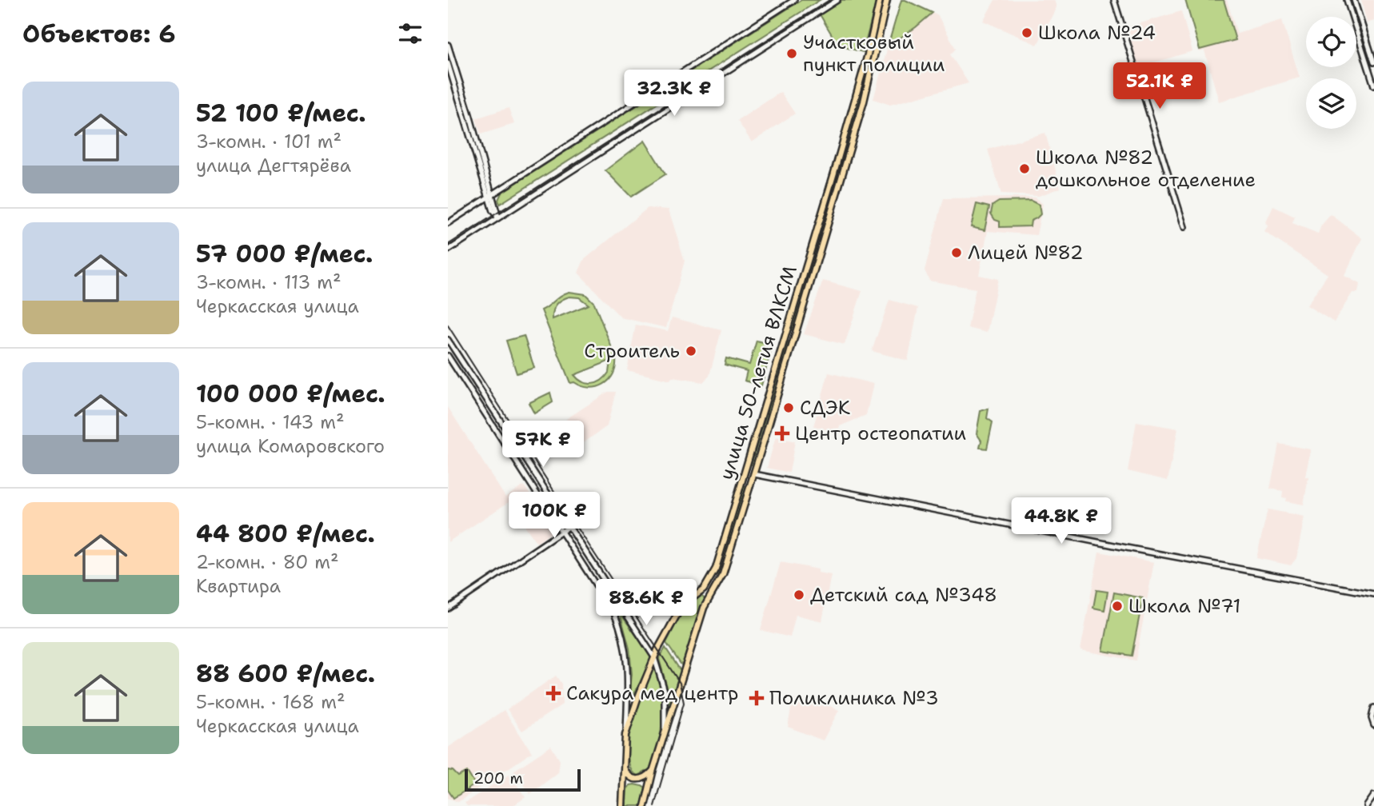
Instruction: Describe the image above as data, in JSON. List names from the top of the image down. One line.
{"streets":{"main road":["улица 50-летия ВЛКСМ"]},"places":{"other":["Школа №24","Участковый пункт полиции","Школа №82 дошкольное отделение","Лицей №82","Cтроитель","СДЭК","Детский сад №348","Школа №71"],"health":["Центр остеопатии","Сакура мед центр","Поликлиника №3"]},"scale_bar":"200 m","page":{"heading":"Объектов: 6","price":["52.1K ₽","32.3K ₽","57K ₽","100K ₽","44.8K ₽","88.6K ₽"],"list":[{"name":"52 100 ₽/мес.","note":"3-комн. · 101 m² · улица Дегтярёва"},{"name":"57 000 ₽/мес.","note":"3-комн. · 113 m² · Черкасская улица"},{"name":"100 000 ₽/мес.","note":"5-комн. · 143 m² · улица Комаровского"},{"name":"44 800 ₽/мес.","note":"2-комн. · 80 m² · Квартира"},{"name":"88 600 ₽/мес.","note":"5-комн. · 168 m² · Черкасская улица"}],"scale":"200 m"}}
